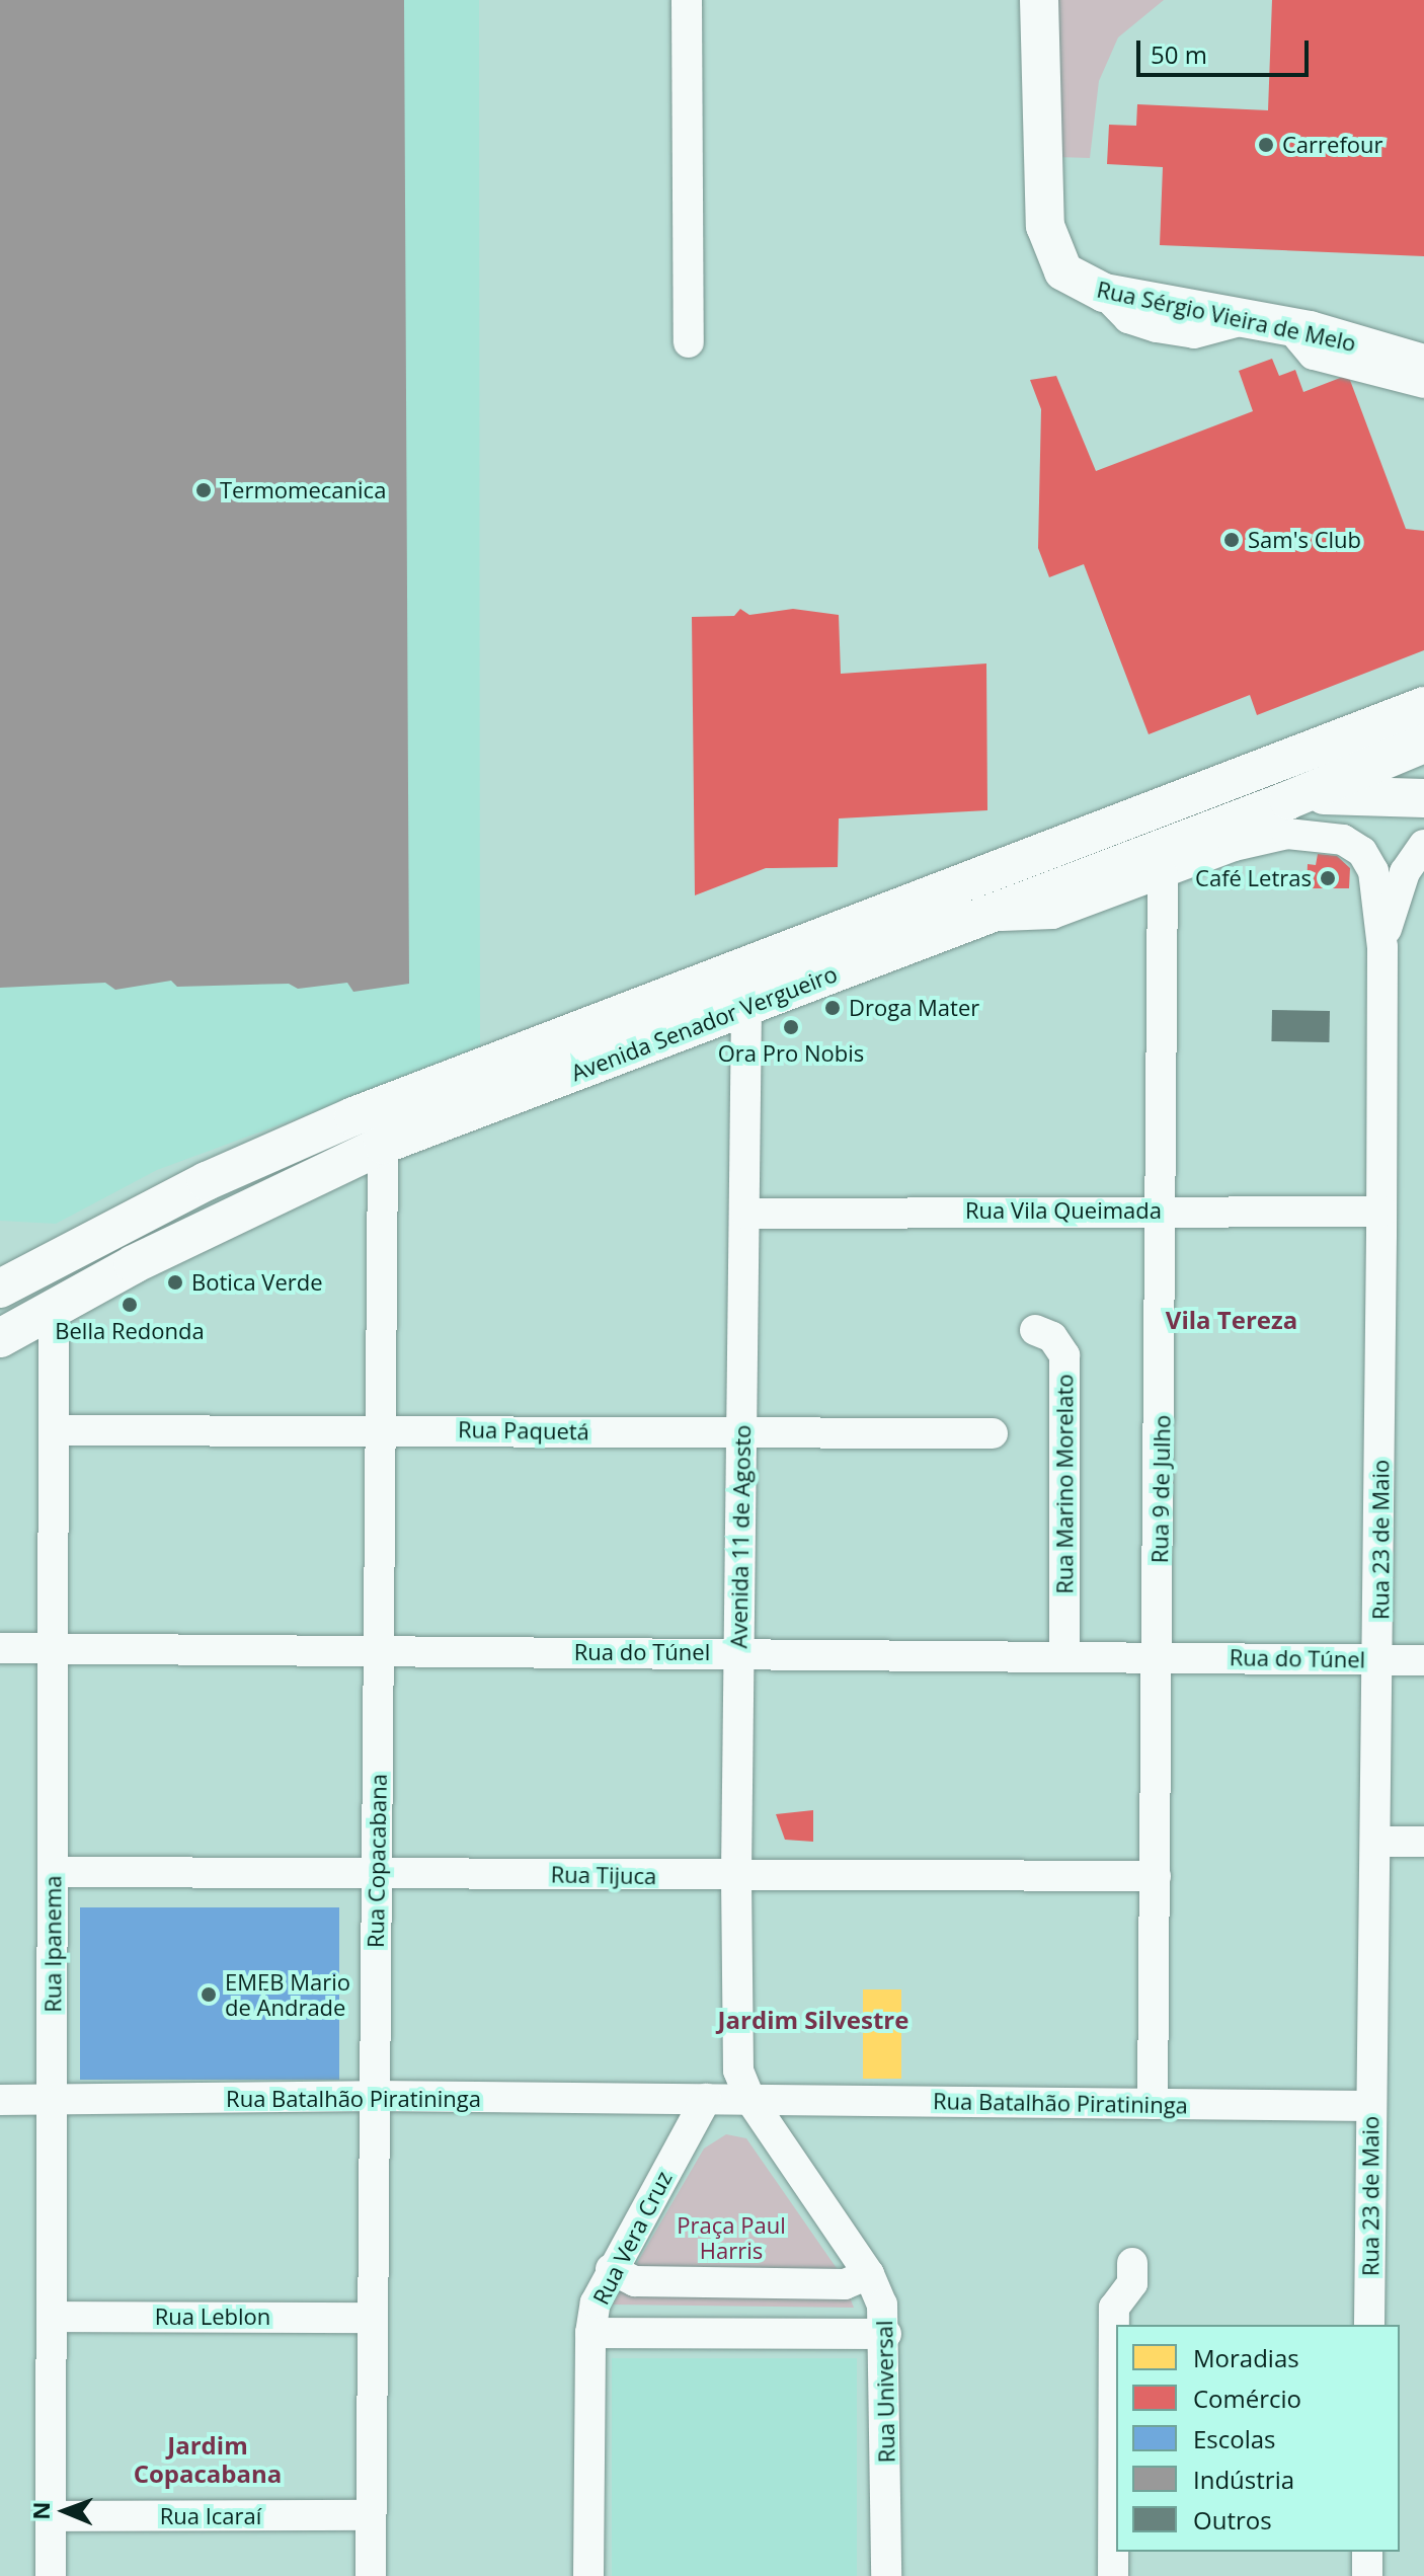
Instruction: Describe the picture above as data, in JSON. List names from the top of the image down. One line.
{"streets":{"main road":["Rua Sérgio Vieira de Melo","Avenida Senador Vergueiro"],"street":["Rua Vila Queimada","Rua Paquetá","Rua Marino Morelato","Rua 9 de Julho","Avenida 11 de Agosto","Rua 23 de Maio","Rua do Túnel","Rua Copacabana","Rua Tijuca","Rua Ipanema","Rua Batalhão Piratininga","Rua Vera Cruz","Rua Leblon","Rua Universal","Rua Icaraí"]},"crossings":[["Avenida Senador Vergueiro","Avenida 11 de Agosto"],["Avenida Senador Vergueiro","Rua Copacabana"],["Avenida Senador Vergueiro","Rua Ipanema"],["Rua Vila Queimada","Rua 9 de Julho"],["Rua Vila Queimada","Avenida 11 de Agosto"],["Rua Vila Queimada","Rua 23 de Maio"],["Rua Paquetá","Avenida 11 de Agosto"],["Rua Paquetá","Rua Copacabana"],["Rua Paquetá","Rua Ipanema"],["Rua Marino Morelato","Rua do Túnel"],["Rua 9 de Julho","Rua 23 de Maio"],["Rua 9 de Julho","Rua do Túnel"],["Rua 9 de Julho","Rua Tijuca"],["Rua 9 de Julho","Rua Batalhão Piratininga"],["Avenida 11 de Agosto","Rua do Túnel"],["Avenida 11 de Agosto","Rua Tijuca"],["Avenida 11 de Agosto","Rua Batalhão Piratininga"],["Avenida 11 de Agosto","Rua Universal"],["Rua 23 de Maio","Rua do Túnel"],["Rua 23 de Maio","Rua Batalhão Piratininga"],["Rua do Túnel","Rua Copacabana"],["Rua do Túnel","Rua Ipanema"],["Rua Copacabana","Rua Tijuca"],["Rua Copacabana","Rua Batalhão Piratininga"],["Rua Copacabana","Rua Leblon"],["Rua Copacabana","Rua Icaraí"],["Rua Tijuca","Rua Ipanema"],["Rua Ipanema","Rua Batalhão Piratininga"],["Rua Ipanema","Rua Leblon"],["Rua Ipanema","Rua Icaraí"],["Rua Batalhão Piratininga","Rua Vera Cruz"],["Rua Batalhão Piratininga","Rua Universal"]],"districts":["Vila Tereza","Jardim Silvestre","Jardim Copacabana"],"parks":["Praça Paul Harris"],"places":["Carrefour","Termomecanica","Sam's Club","Café Letras","Droga Mater","Ora Pro Nobis","Botica Verde","Bella Redonda","EMEB Mario de Andrade"],"legend":["Moradias","Comércio","Escolas","Indústria","Outros"],"scale_bar":"50 m","north":"left"}
